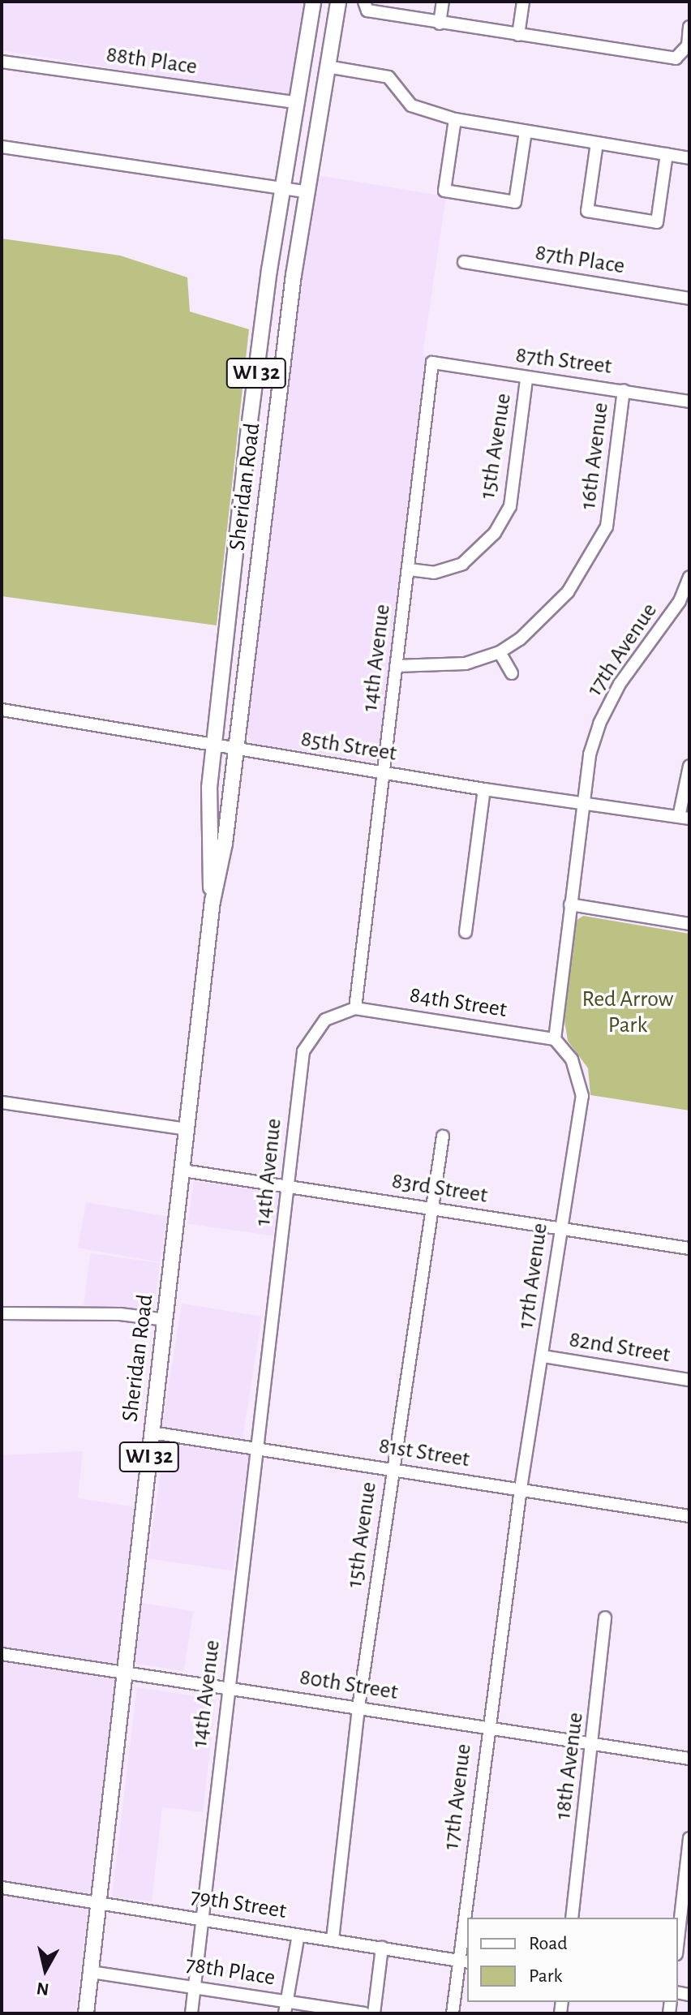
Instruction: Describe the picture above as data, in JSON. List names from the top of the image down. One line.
{"streets":{"main road":["WI 32","Sheridan Road"],"street":["88th Place","87th Place","87th Street","15th Avenue","16th Avenue","17th Avenue","14th Avenue","85th Street","84th Street","83rd Street","82nd Street","81st Street","80th Street","18th Avenue","79th Street","78th Place"]},"crossings":[["88th Place","Sheridan Road"],["87th Street","15th Avenue"],["87th Street","16th Avenue"],["87th Street","14th Avenue"],["15th Avenue","14th Avenue"],["15th Avenue","83rd Street"],["15th Avenue","81st Street"],["15th Avenue","80th Street"],["15th Avenue","79th Street"],["16th Avenue","14th Avenue"],["Sheridan Road","85th Street"],["Sheridan Road","83rd Street"],["Sheridan Road","81st Street"],["Sheridan Road","80th Street"],["Sheridan Road","79th Street"],["Sheridan Road","78th Place"],["17th Avenue","85th Street"],["17th Avenue","84th Street"],["17th Avenue","83rd Street"],["17th Avenue","82nd Street"],["17th Avenue","81st Street"],["17th Avenue","80th Street"],["17th Avenue","79th Street"],["14th Avenue","85th Street"],["14th Avenue","84th Street"],["14th Avenue","83rd Street"],["14th Avenue","81st Street"],["14th Avenue","80th Street"],["14th Avenue","79th Street"],["14th Avenue","78th Place"],["80th Street","18th Avenue"]],"parks":["Red Arrow Park"],"legend":["Road","Park"],"north":"bottom"}
